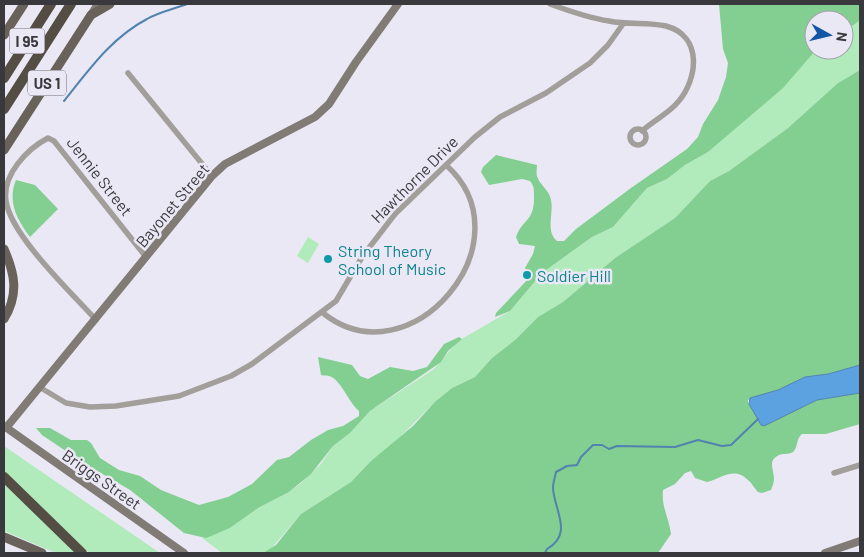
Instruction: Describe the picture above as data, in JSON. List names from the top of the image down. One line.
{"streets":{"highway":["I 95"],"main road":["US 1"],"street":["Jennie Street","Hawthorne Drive","Bayonet Street","Briggs Street"]},"crossings":[["Jennie Street","Bayonet Street"],["Hawthorne Drive","Bayonet Street"],["Bayonet Street","Briggs Street"]],"places":["String Theory School of Music","Soldier Hill"],"north":"right"}
